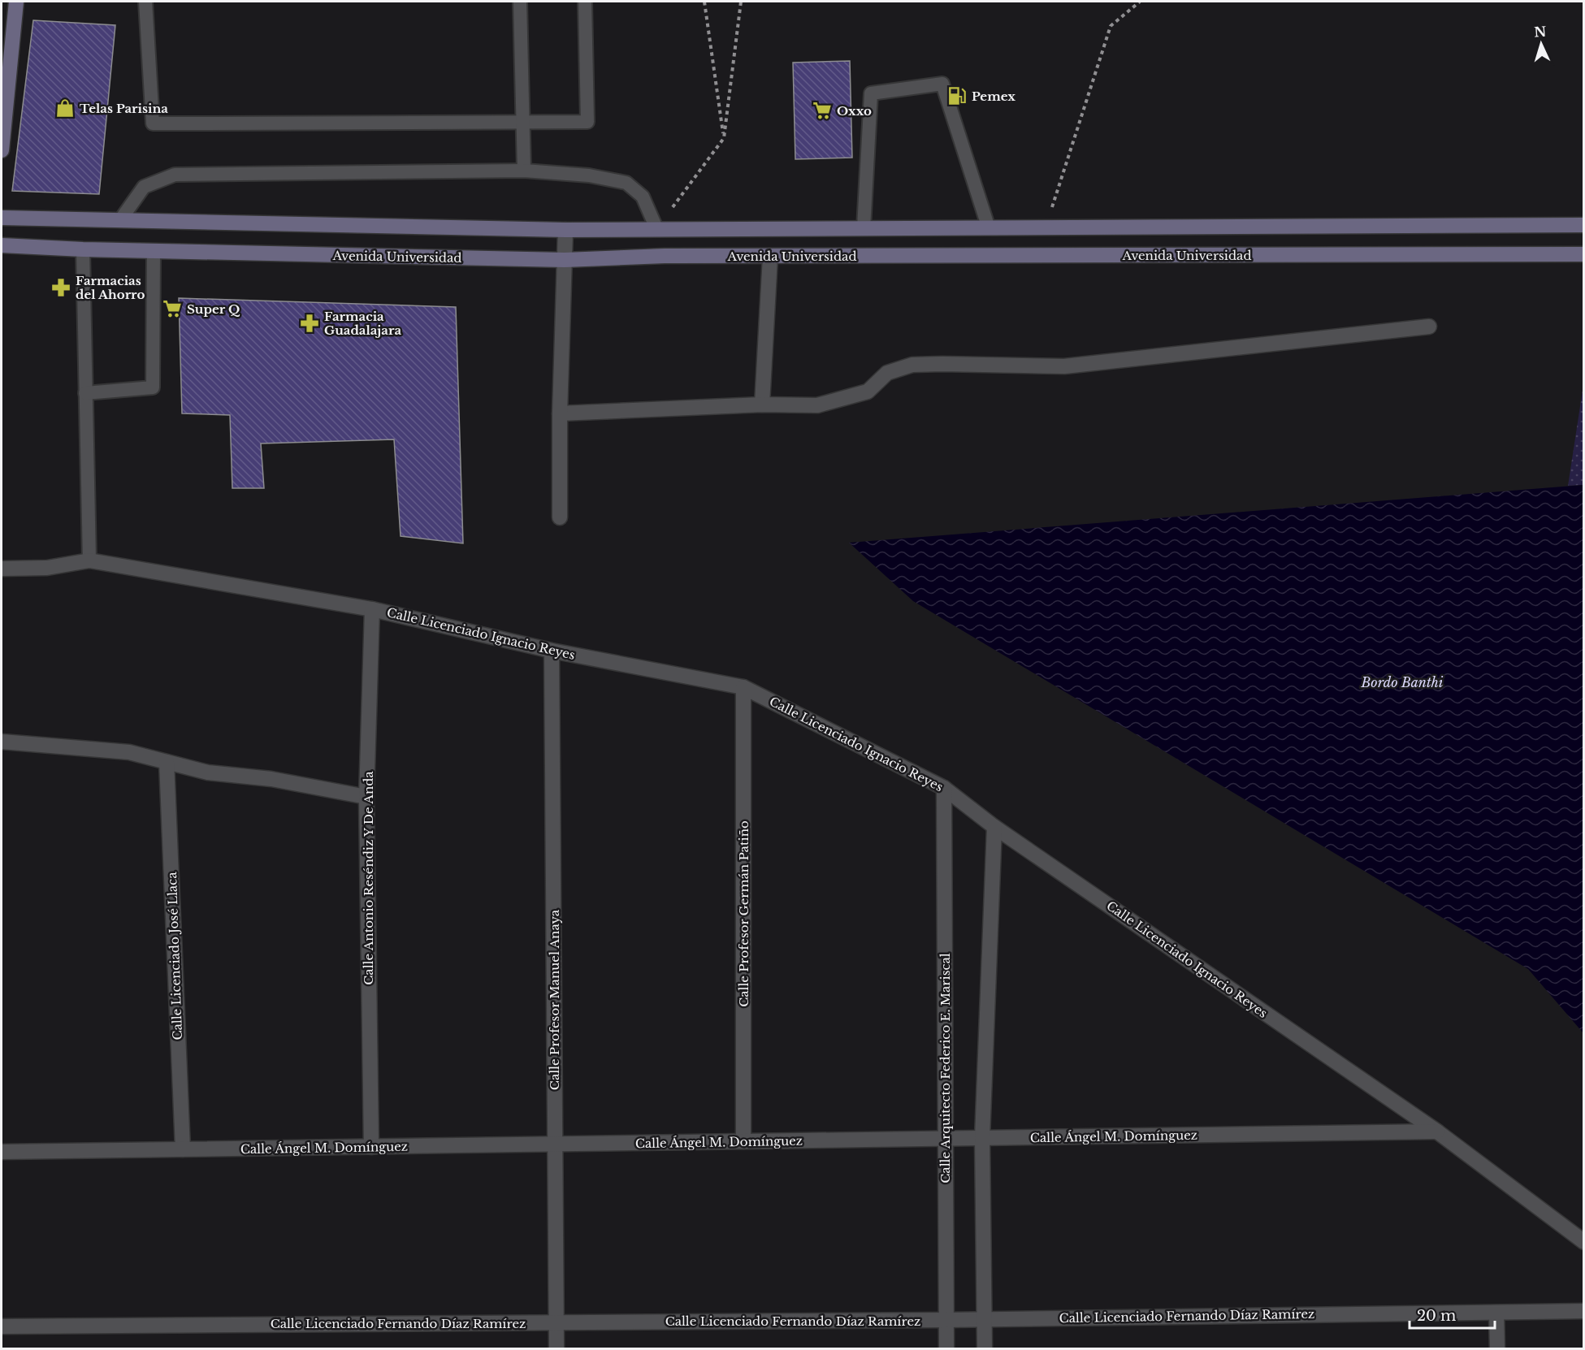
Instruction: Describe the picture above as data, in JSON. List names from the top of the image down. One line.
{"streets":{"main road":["Avenida Universidad"],"street":["Calle Licenciado Ignacio Reyes","Calle Antonio Reséndiz Y De Anda","Calle Profesor Germán Patiño","Calle Licenciado José Llaca","Calle Profesor Manuel Anaya","Calle Arquitecto Federico E. Mariscal","Calle Ángel M. Domínguez","Calle Licenciado Fernando Díaz Ramírez"]},"crossings":[["Calle Licenciado Ignacio Reyes","Calle Antonio Reséndiz Y De Anda"],["Calle Licenciado Ignacio Reyes","Calle Profesor Germán Patiño"],["Calle Licenciado Ignacio Reyes","Calle Profesor Manuel Anaya"],["Calle Licenciado Ignacio Reyes","Calle Arquitecto Federico E. Mariscal"],["Calle Licenciado Ignacio Reyes","Calle Ángel M. Domínguez"],["Calle Antonio Reséndiz Y De Anda","Calle Ángel M. Domínguez"],["Calle Profesor Germán Patiño","Calle Ángel M. Domínguez"],["Calle Licenciado José Llaca","Calle Ángel M. Domínguez"],["Calle Profesor Manuel Anaya","Calle Ángel M. Domínguez"],["Calle Profesor Manuel Anaya","Calle Licenciado Fernando Díaz Ramírez"],["Calle Arquitecto Federico E. Mariscal","Calle Ángel M. Domínguez"],["Calle Arquitecto Federico E. Mariscal","Calle Licenciado Fernando Díaz Ramírez"]],"water":["Bordo Banthi"],"places":{"fuel station":["Pemex"],"shop":["Telas Parisina"],"supermarket":["Oxxo","Super Q"],"pharmacy":["Farmacias del Ahorro","Farmacia Guadalajara"]},"scale_bar":"20 m","north":"top"}
